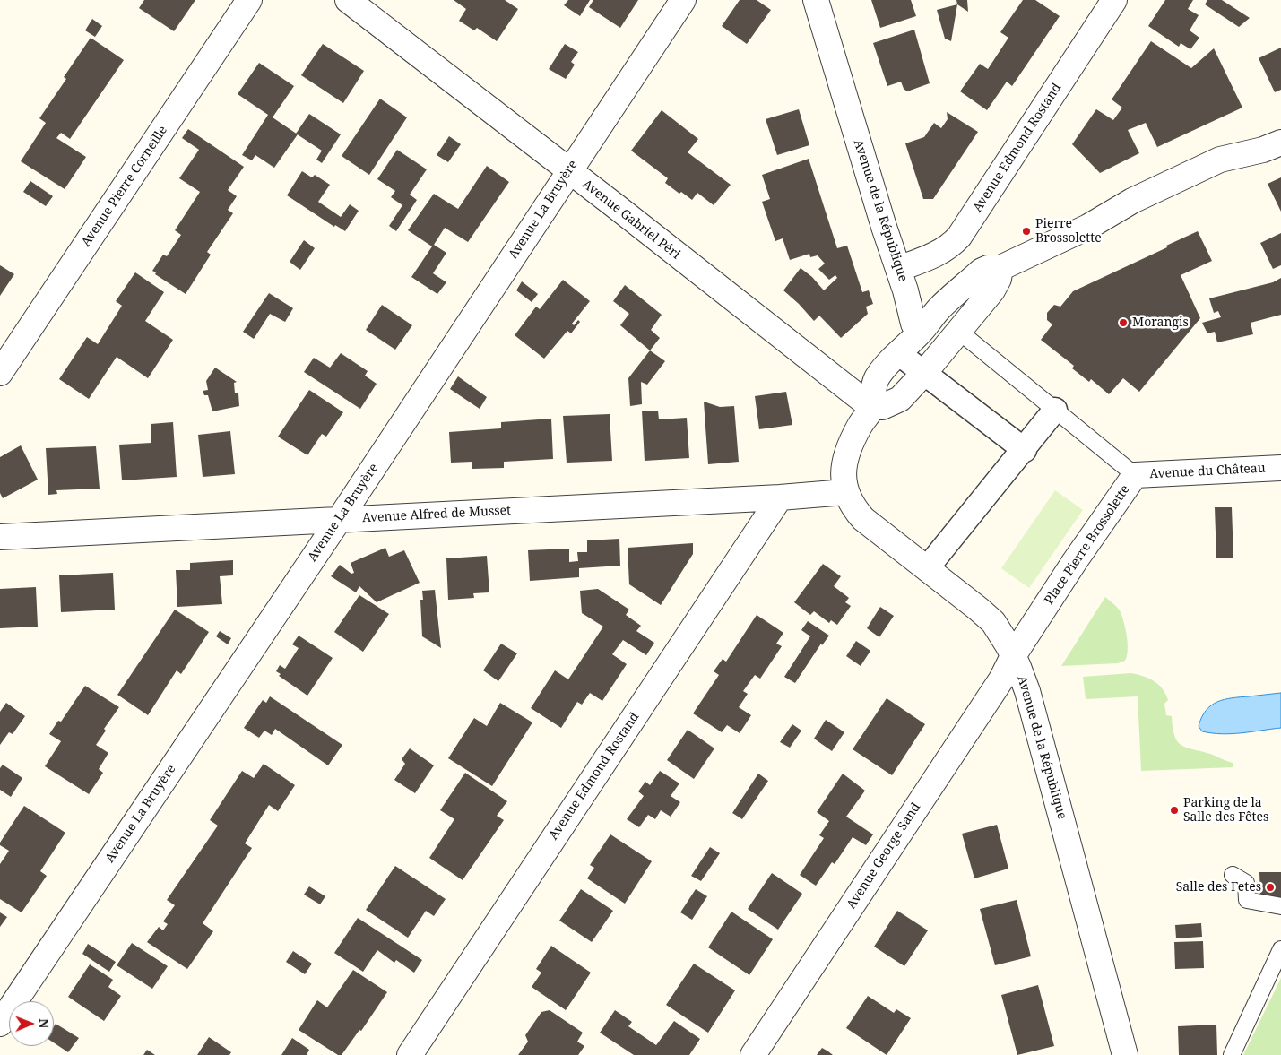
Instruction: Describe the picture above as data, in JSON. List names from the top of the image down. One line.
{"streets":{"street":["Avenue Edmond Rostand","Avenue Pierre Corneille","Avenue La Bruyère","Avenue de la République","Avenue Gabriel Péri","Avenue du Château","Avenue Alfred de Musset","Place Pierre Brossolette","Avenue George Sand"]},"crossings":[["Avenue Edmond Rostand","Avenue de la République"],["Avenue Edmond Rostand","Avenue Alfred de Musset"],["Avenue La Bruyère","Avenue Gabriel Péri"],["Avenue La Bruyère","Avenue Alfred de Musset"],["Avenue de la République","Avenue Gabriel Péri"],["Avenue de la République","Avenue Alfred de Musset"],["Avenue de la République","Place Pierre Brossolette"],["Avenue de la République","Avenue George Sand"],["Avenue du Château","Place Pierre Brossolette"],["Place Pierre Brossolette","Avenue George Sand"]],"places":["Pierre Brossolette","Morangis","Parking de la Salle des Fêtes","Salle des Fetes"],"north":"right"}
